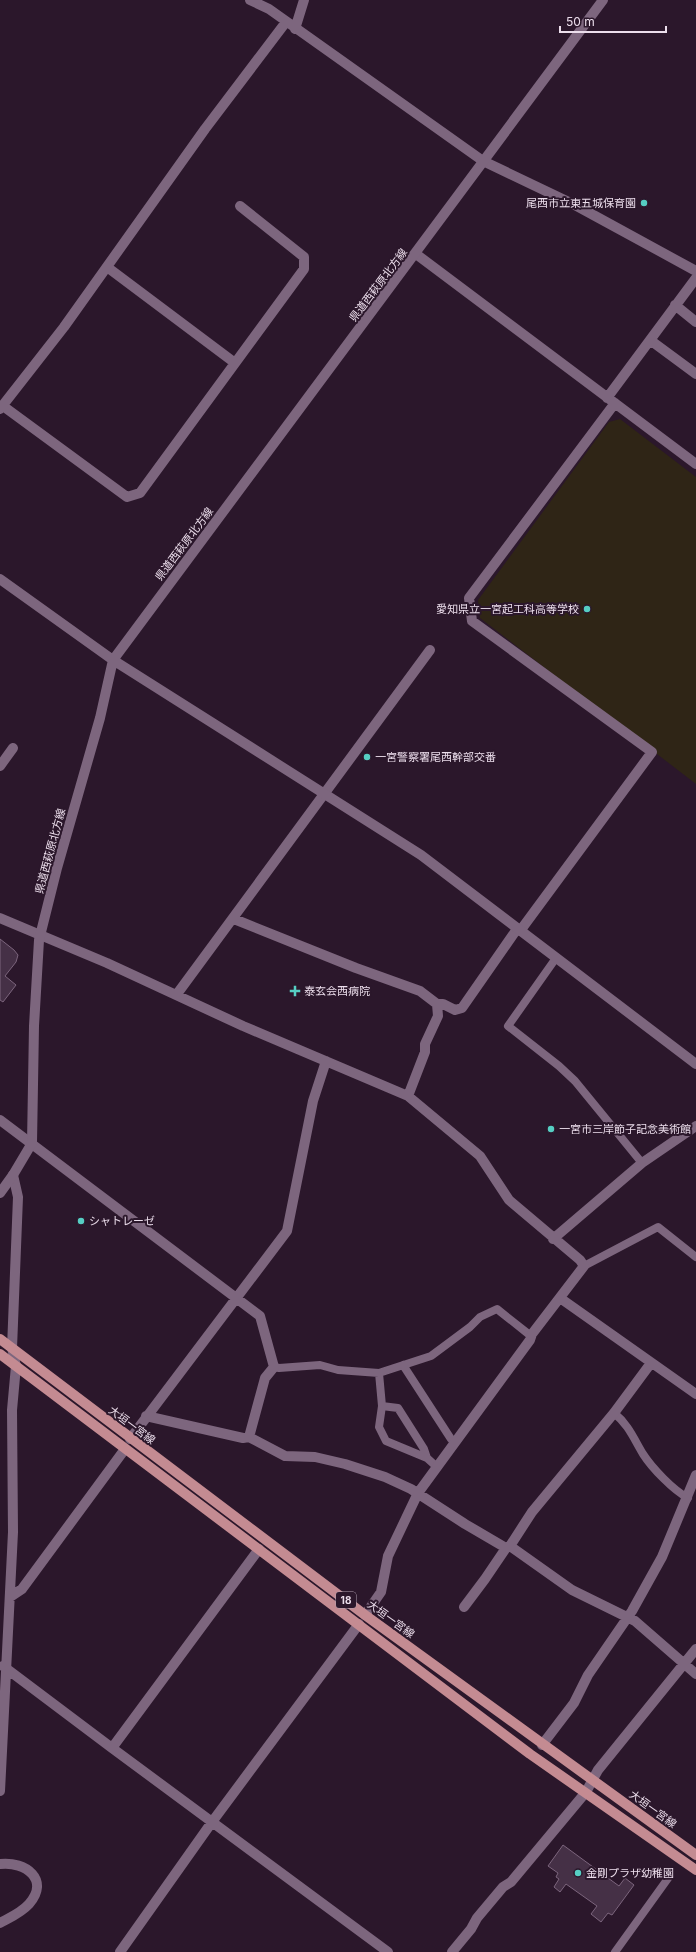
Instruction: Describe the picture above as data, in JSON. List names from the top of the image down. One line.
{"streets":{"main road":["大垣一宮線","18"],"street":["県道西萩原北方線"]},"places":{"other":["尾西市立東五城保育園","愛知県立一宮起工科高等学校","一宮警察署尾西幹部交番","一宮市三岸節子記念美術館","シャトレーゼ","金剛プラザ幼稚園"],"health":["泰玄会西病院"]},"scale_bar":"50 m"}
